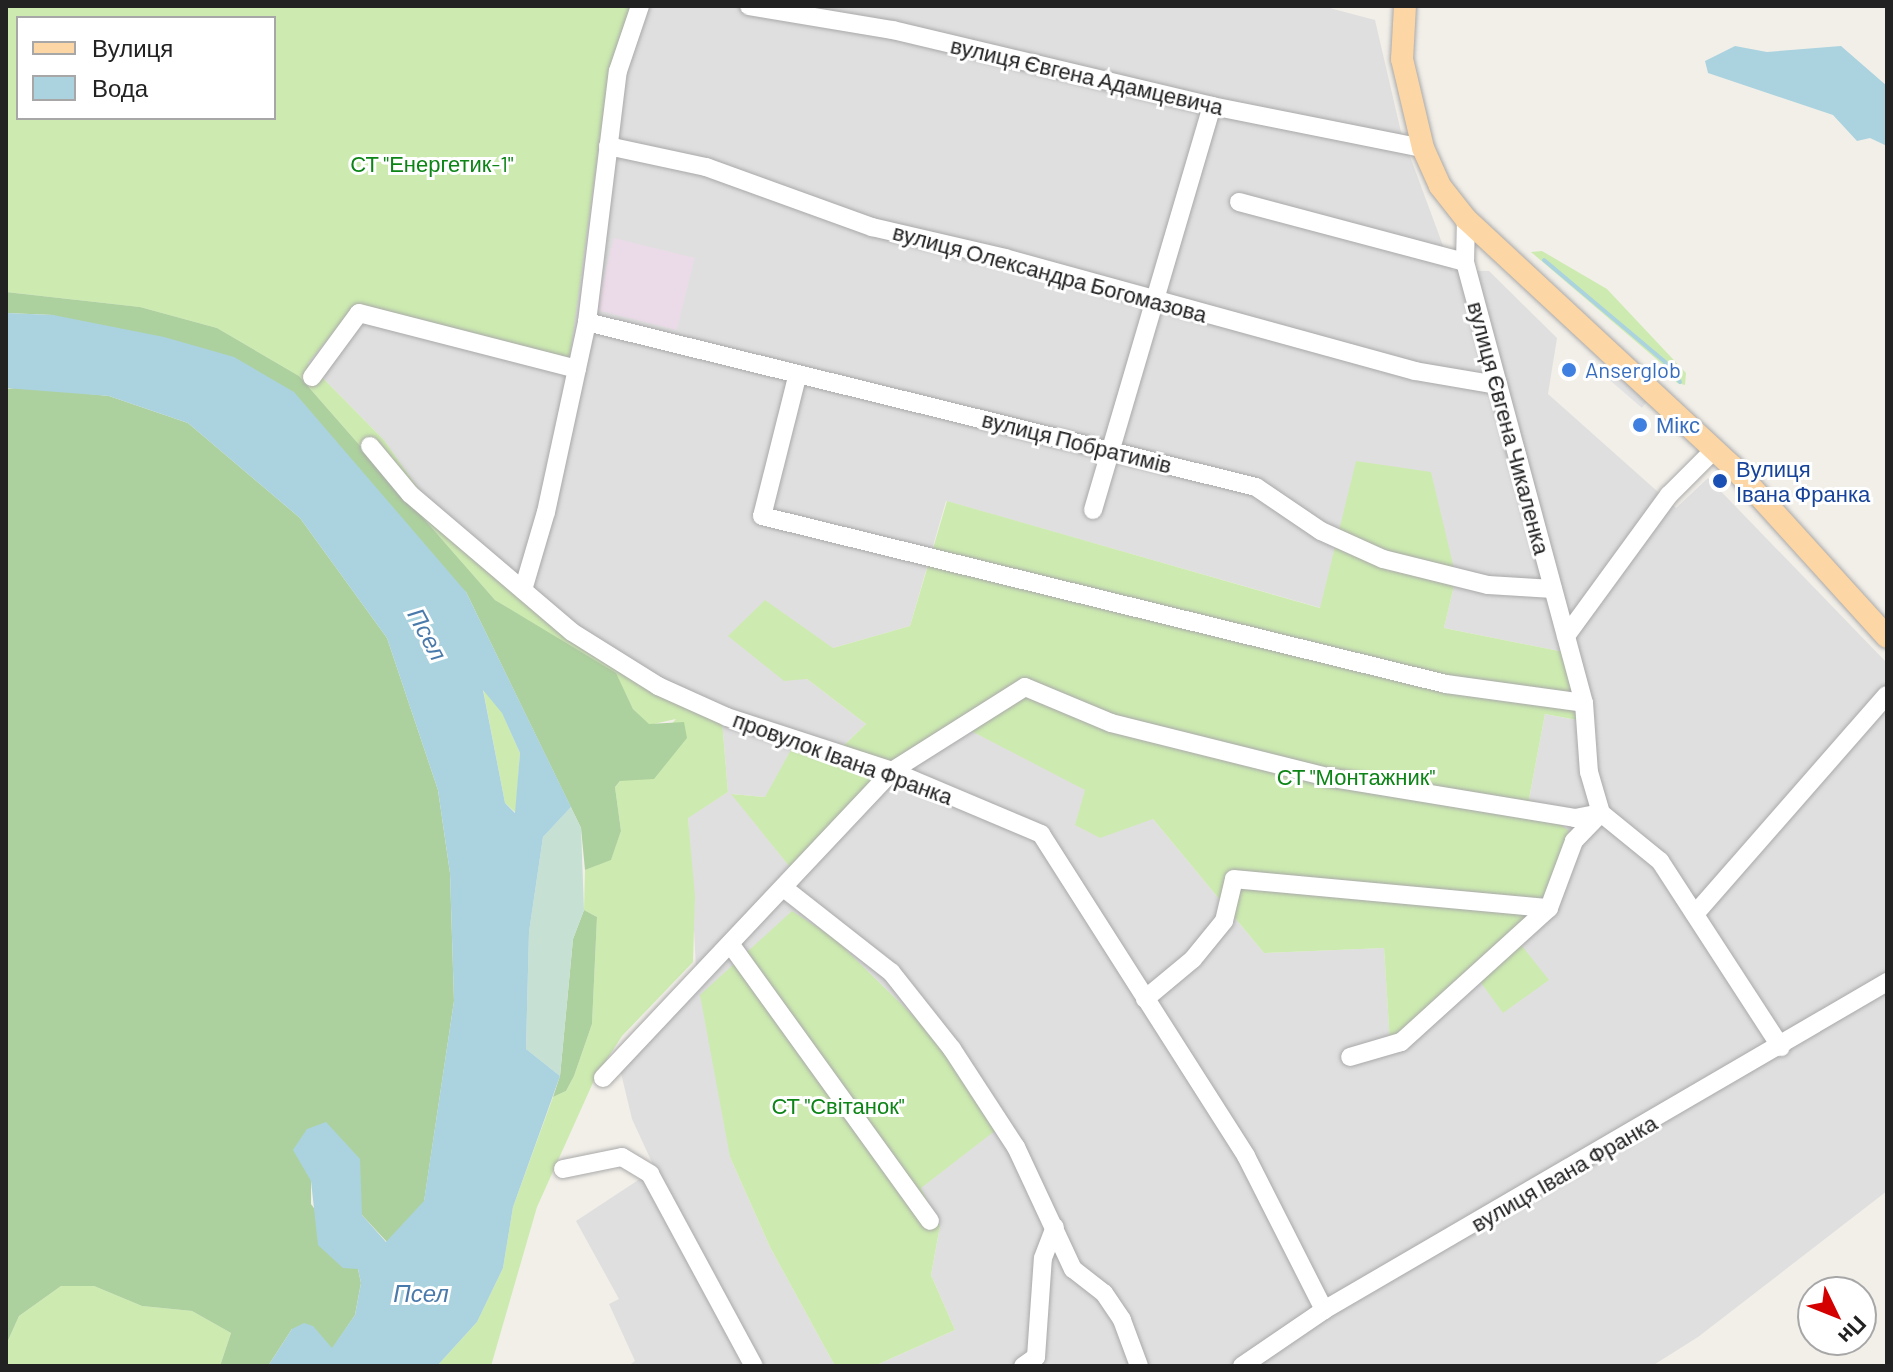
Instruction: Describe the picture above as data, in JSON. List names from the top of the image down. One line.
{"streets":{"street":["вулиця Євгена Адамцевича","вулиця Олександра Богомазова","вулиця Євгена Чикаленка","вулиця Побратимів","провулок Івана Франка","вулиця Івана Франка"]},"crossings":[["вулиця Олександра Богомазова","вулиця Євгена Чикаленка"],["вулиця Євгена Чикаленка","вулиця Побратимів"],["провулок Івана Франка","вулиця Івана Франка"]],"water":["Псел"],"parks":["СТ \"Енергетик-1\"","СТ \"Монтажник\"","СТ \"Світанок\""],"places":["Anserglob","Мікс","Вулиця Івана Франка"],"legend":["Вулиця","Вода"],"north":"bottom right"}
